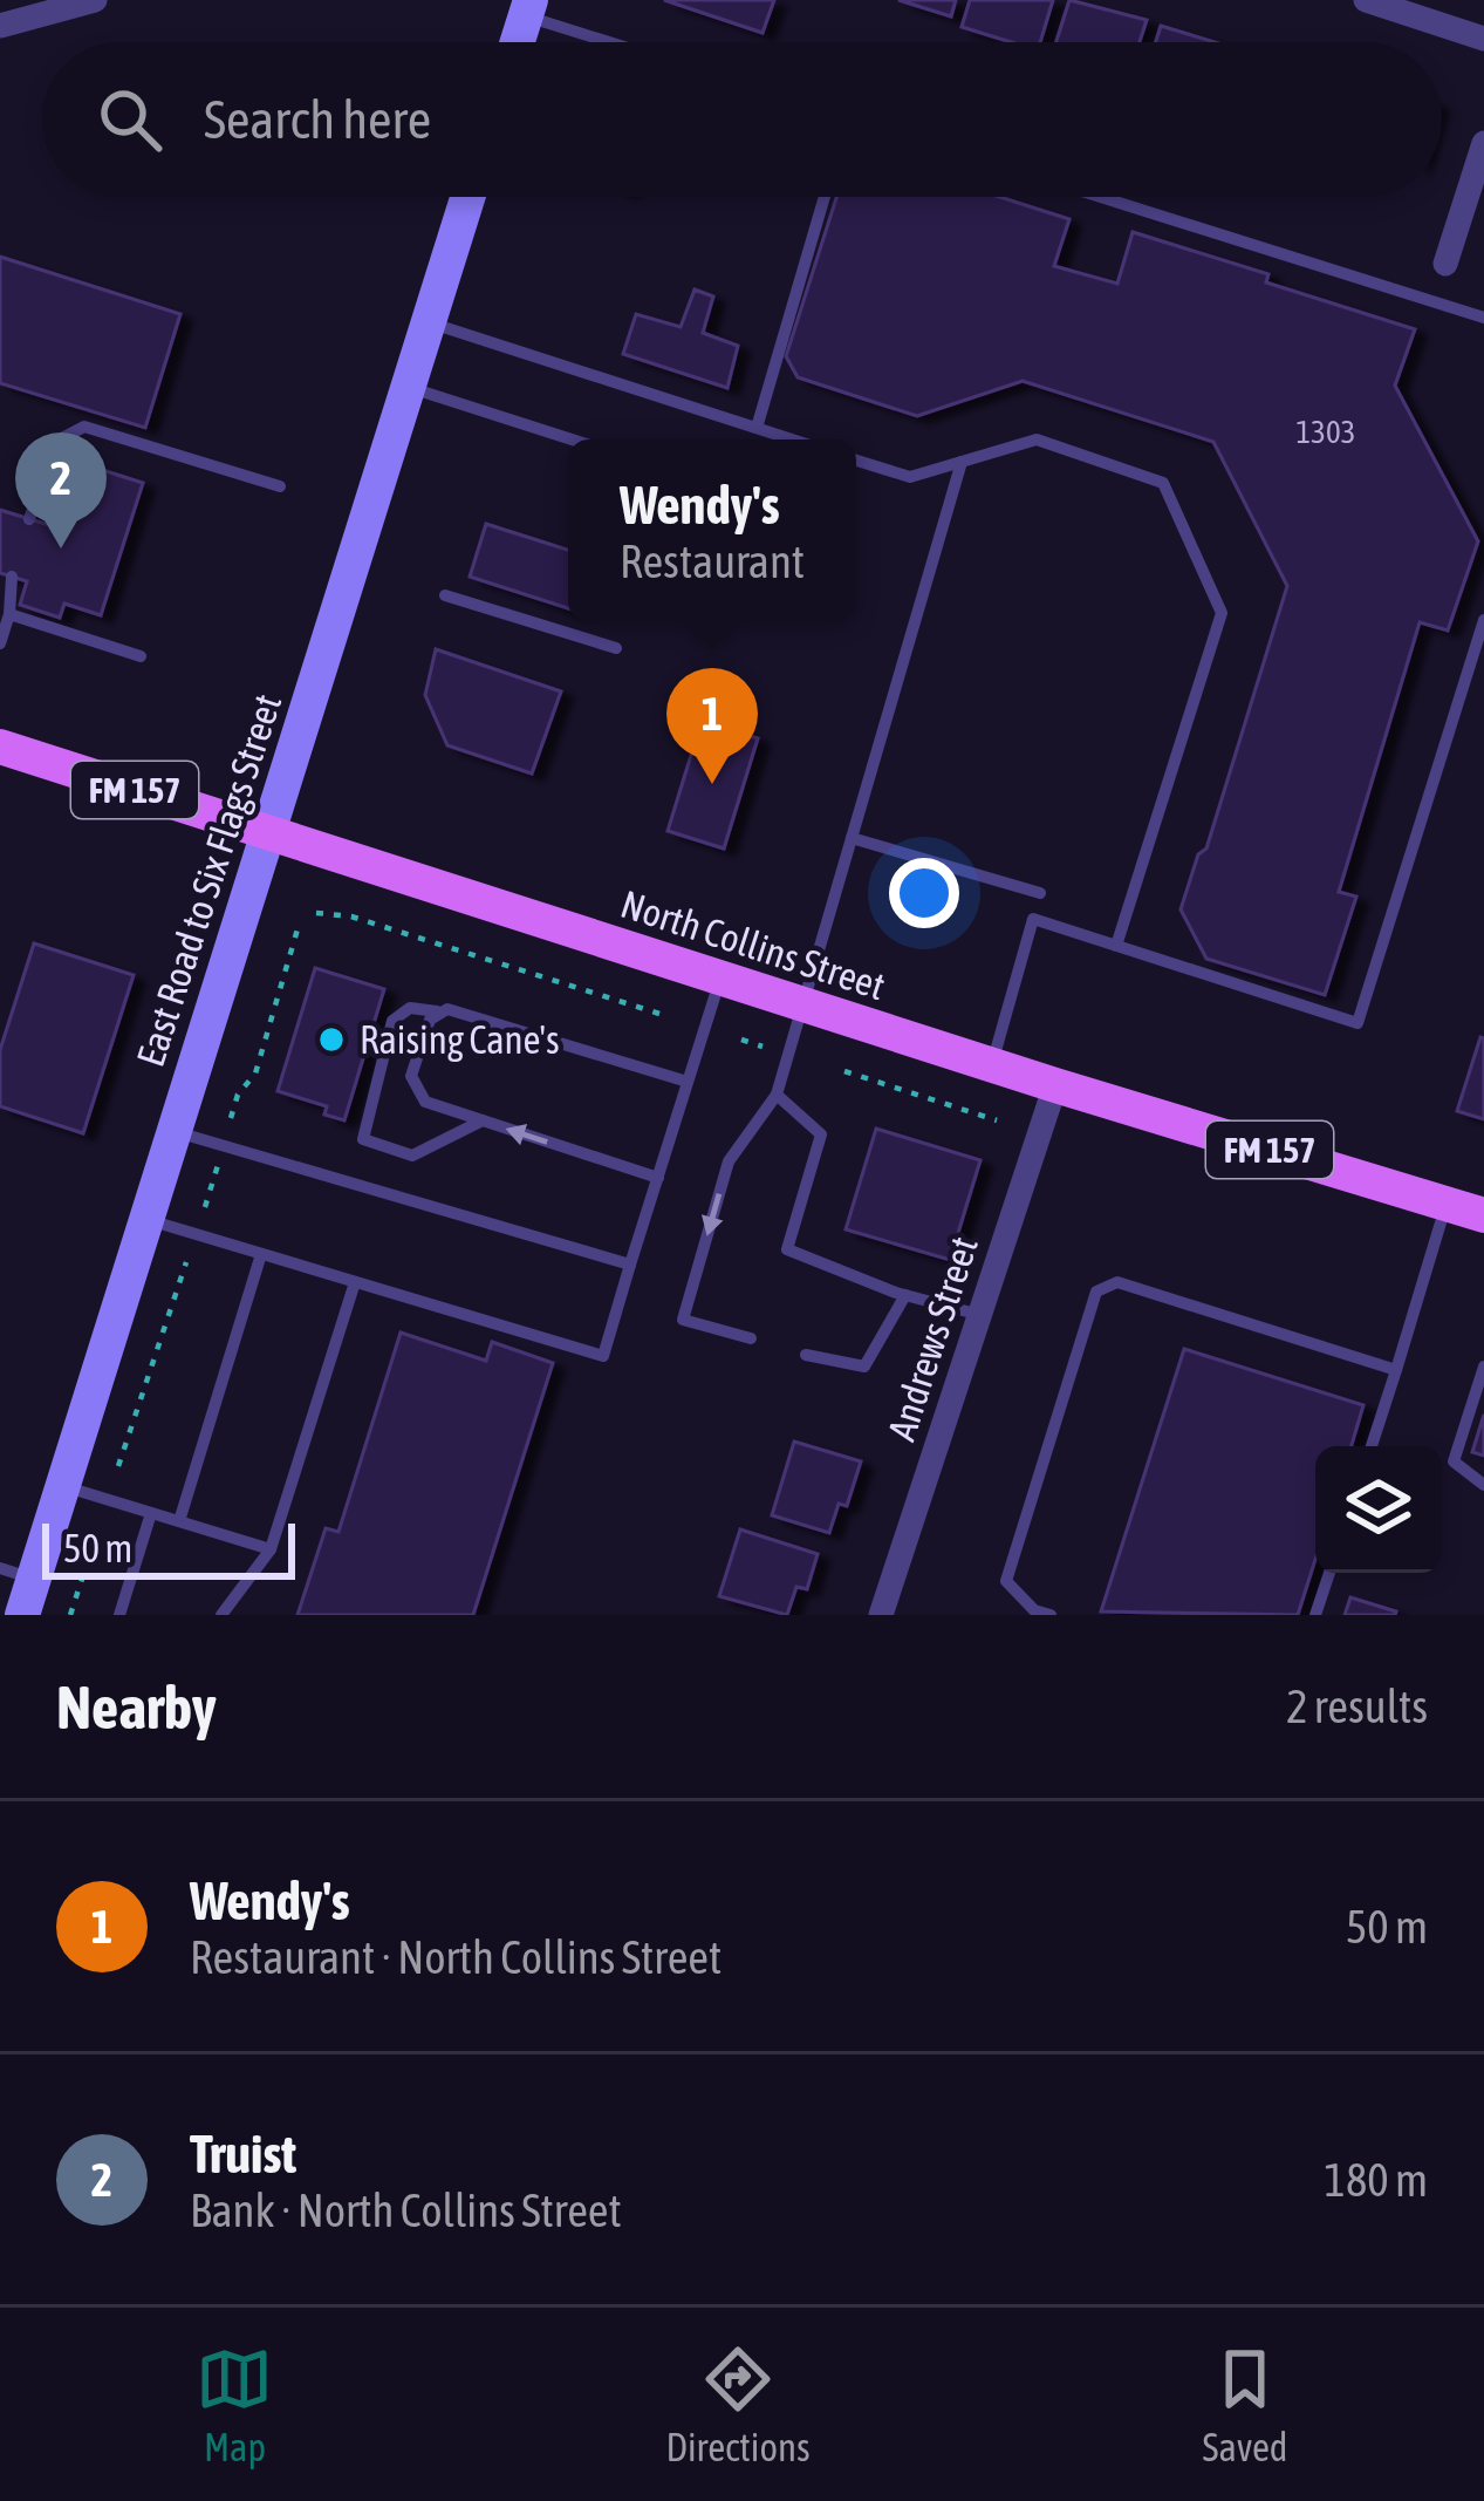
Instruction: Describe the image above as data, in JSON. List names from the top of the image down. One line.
{"streets":{"main road":["FM 157","North Collins Street"],"street":["East Road to Six Flags Street","Andrews Street"]},"crossings":[["East Road to Six Flags Street","North Collins Street"],["North Collins Street","Andrews Street"]],"places":["Raising Cane's"],"house_numbers":["1303"],"scale_bar":"50 m","page":{"search":"Search here","pins":["2","1"],"popup":["Wendy's","Restaurant"],"scale":"50 m","heading":["Nearby","2 results"],"list":[{"mark":"1","name":"Wendy's","note":"Restaurant · North Collins Street","value":"50 m"},{"mark":"2","name":"Truist","note":"Bank · North Collins Street","value":"180 m"}],"nav":["Map","Directions","Saved"]}}
